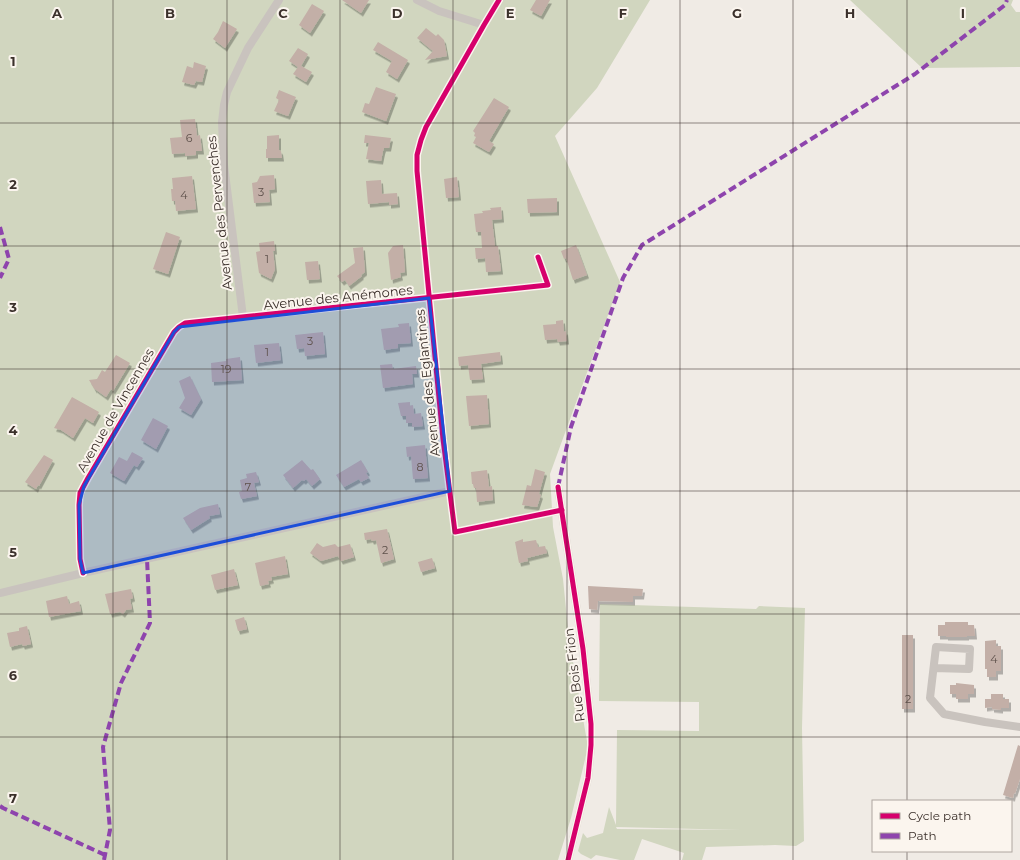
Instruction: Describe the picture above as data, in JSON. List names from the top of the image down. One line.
{"streets":{"street":["Avenue des Pervenches","Avenue des Anémones","Avenue des Eglantines","Avenue de Vincennes","Rue Bois Frion"]},"crossings":[["Avenue des Pervenches","Avenue des Anémones"],["Avenue des Pervenches","Avenue de Vincennes"],["Avenue des Anémones","Avenue des Eglantines"],["Avenue des Anémones","Avenue de Vincennes"],["Avenue des Eglantines","Rue Bois Frion"]],"house_numbers":["6","3","4","1","3","1","19","8","7","2","4","2"],"legend":["Cycle path","Path"],"grid":{"columns":["A","B","C","D","E","F","G","H","I"],"rows":["1","2","3","4","5","6","7"]}}
